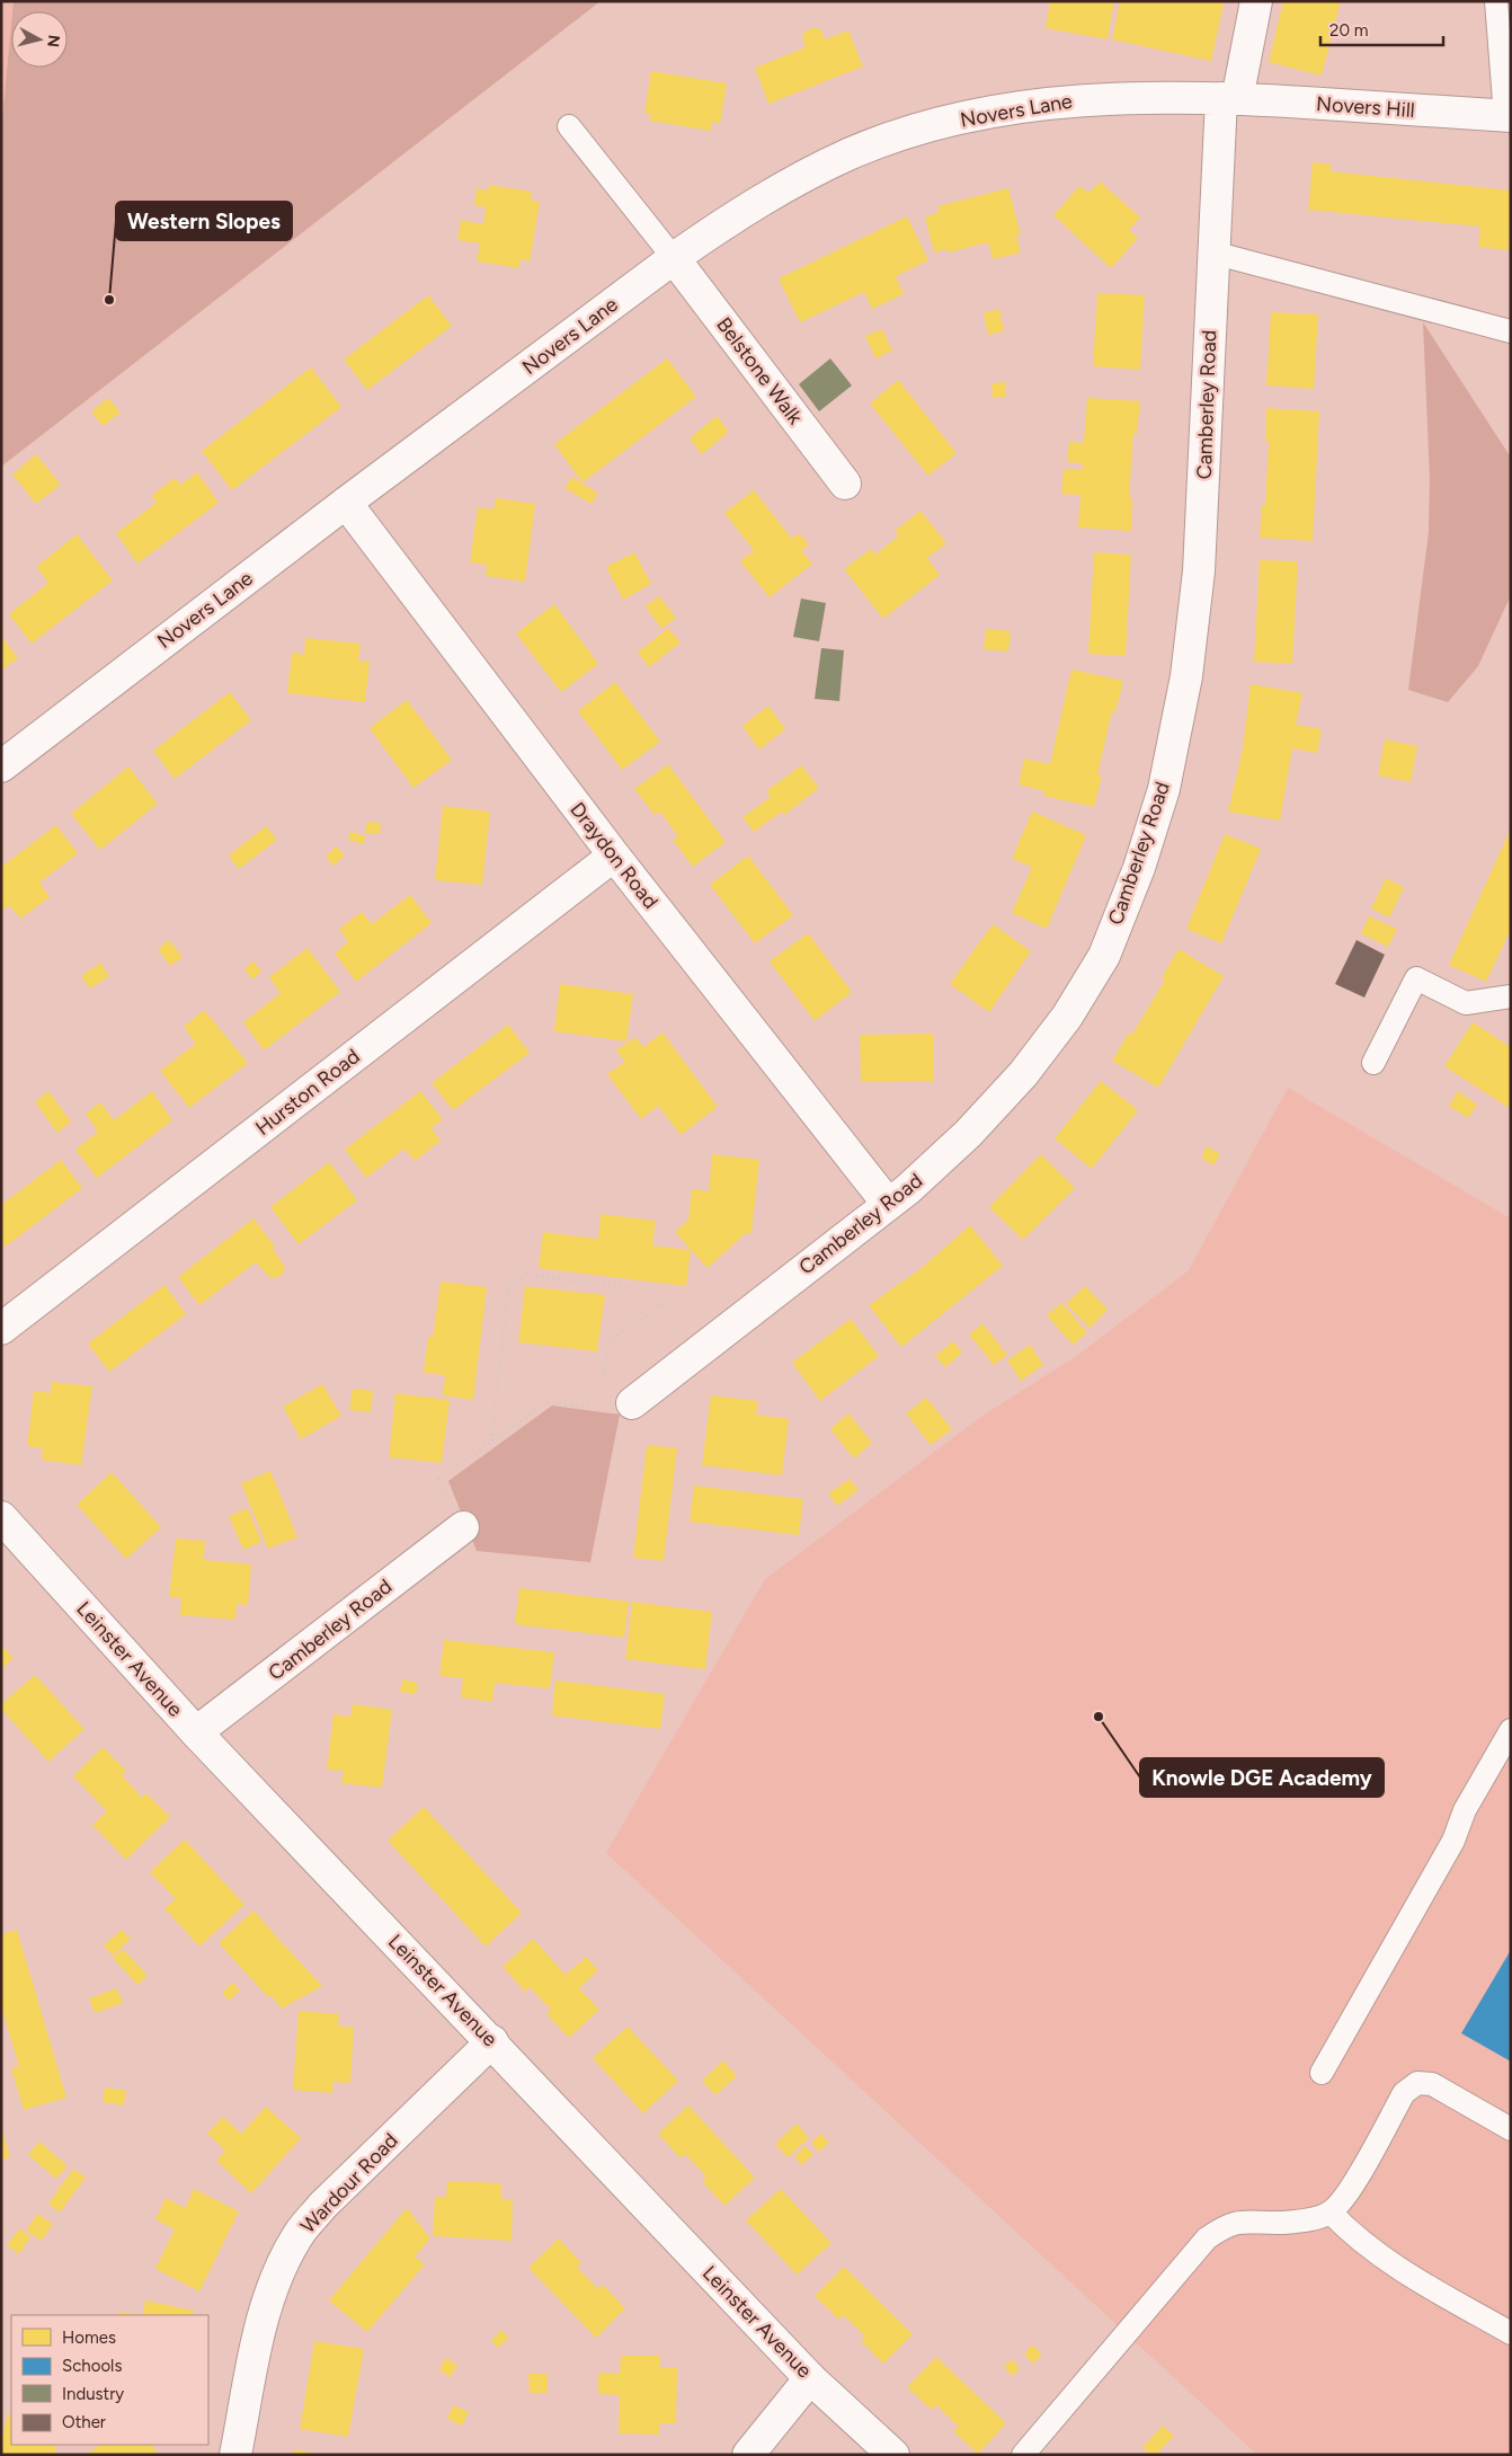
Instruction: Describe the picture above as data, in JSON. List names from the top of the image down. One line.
{"streets":{"street":["Novers Hill","Novers Lane","Belstone Walk","Camberley Road","Draydon Road","Hurston Road","Leinster Avenue","Wardour Road"]},"crossings":[["Novers Hill","Novers Lane"],["Novers Hill","Camberley Road"],["Novers Lane","Belstone Walk"],["Novers Lane","Camberley Road"],["Novers Lane","Draydon Road"],["Camberley Road","Draydon Road"],["Camberley Road","Leinster Avenue"],["Draydon Road","Hurston Road"],["Leinster Avenue","Wardour Road"]],"places":["Western Slopes","Knowle DGE Academy"],"legend":["Homes","Schools","Industry","Other"],"scale_bar":"20 m","north":"right"}
